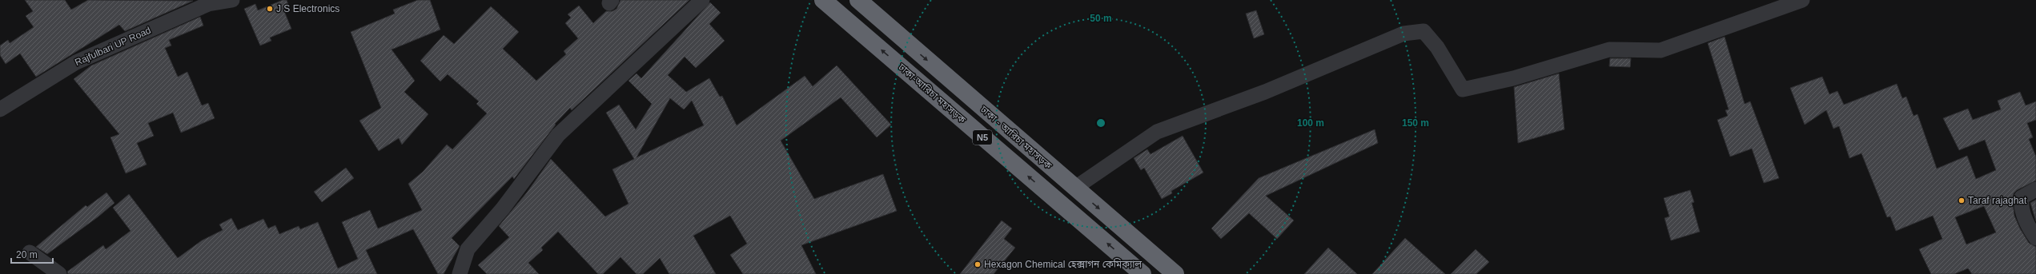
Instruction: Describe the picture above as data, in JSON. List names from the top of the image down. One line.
{"streets":{"highway":["ঢাকা-আরিচা মহাসড়ক","N5","ঢাকা - আরিচা মহাসড়ক"],"street":["Rajfulbari UP Road"]},"one_way":["ঢাকা-আরিচা মহাসড়ক","ঢাকা - আরিচা মহাসড়ক"],"places":["J S Electronics","Taraf rajaghat","Hexagon Chemical হেক্সাগন কেমিক্যাল"],"scale_bar":"20 m","rings":["50 m","100 m","150 m"]}
